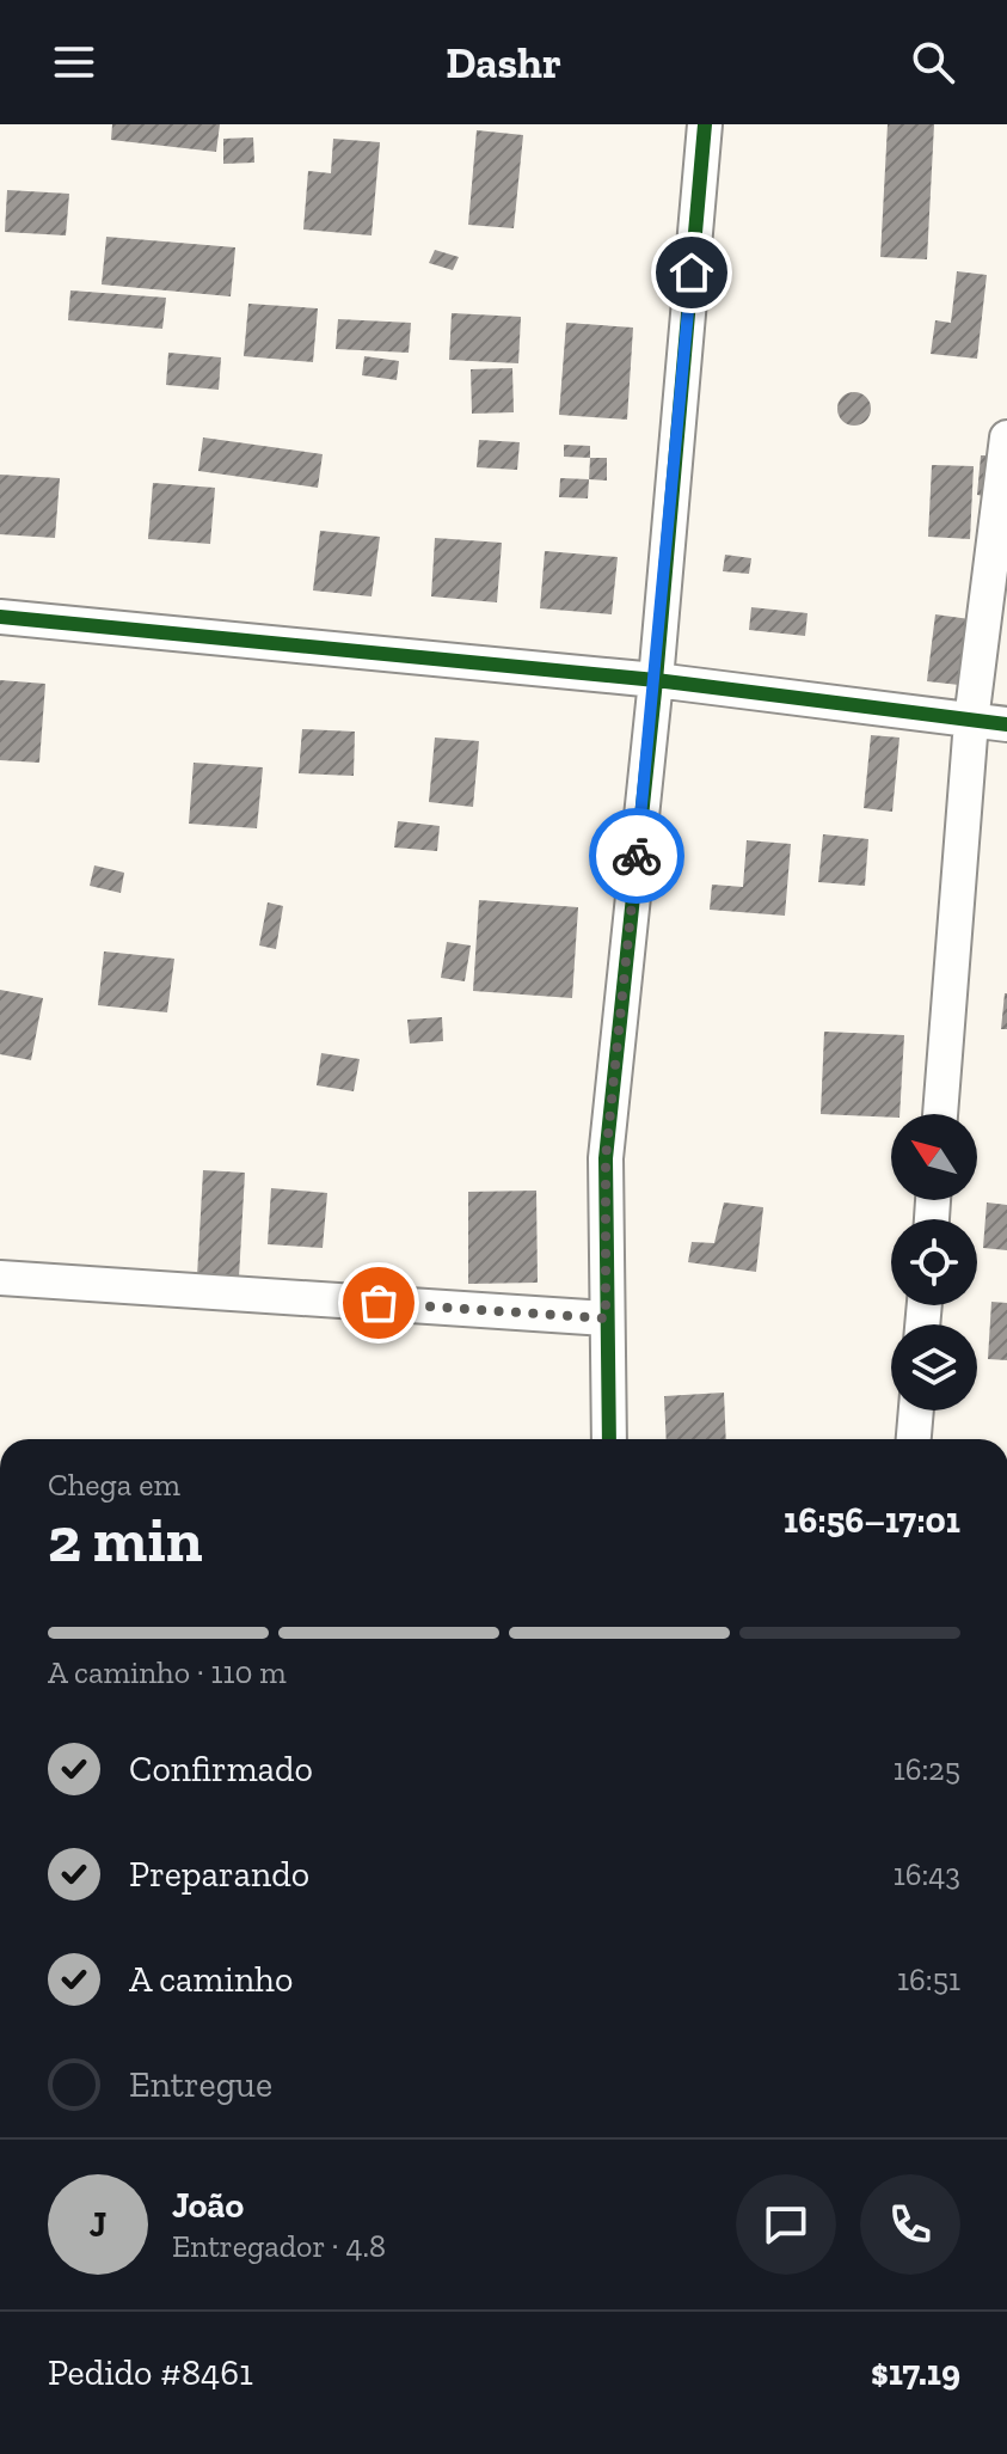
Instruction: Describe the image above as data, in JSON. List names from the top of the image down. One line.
{"north":"top left","page":{"header":"Dashr","heading":["2 min","Chega em","16:56–17:01"],"panel":["João","Entregador · 4.8","Pedido #8461","$17.19"],"bar":"A caminho · 110 m","list":[["Confirmado","16:25"],["Preparando","16:43"],["A caminho","16:51"],"Entregue"],"round":"J"}}
